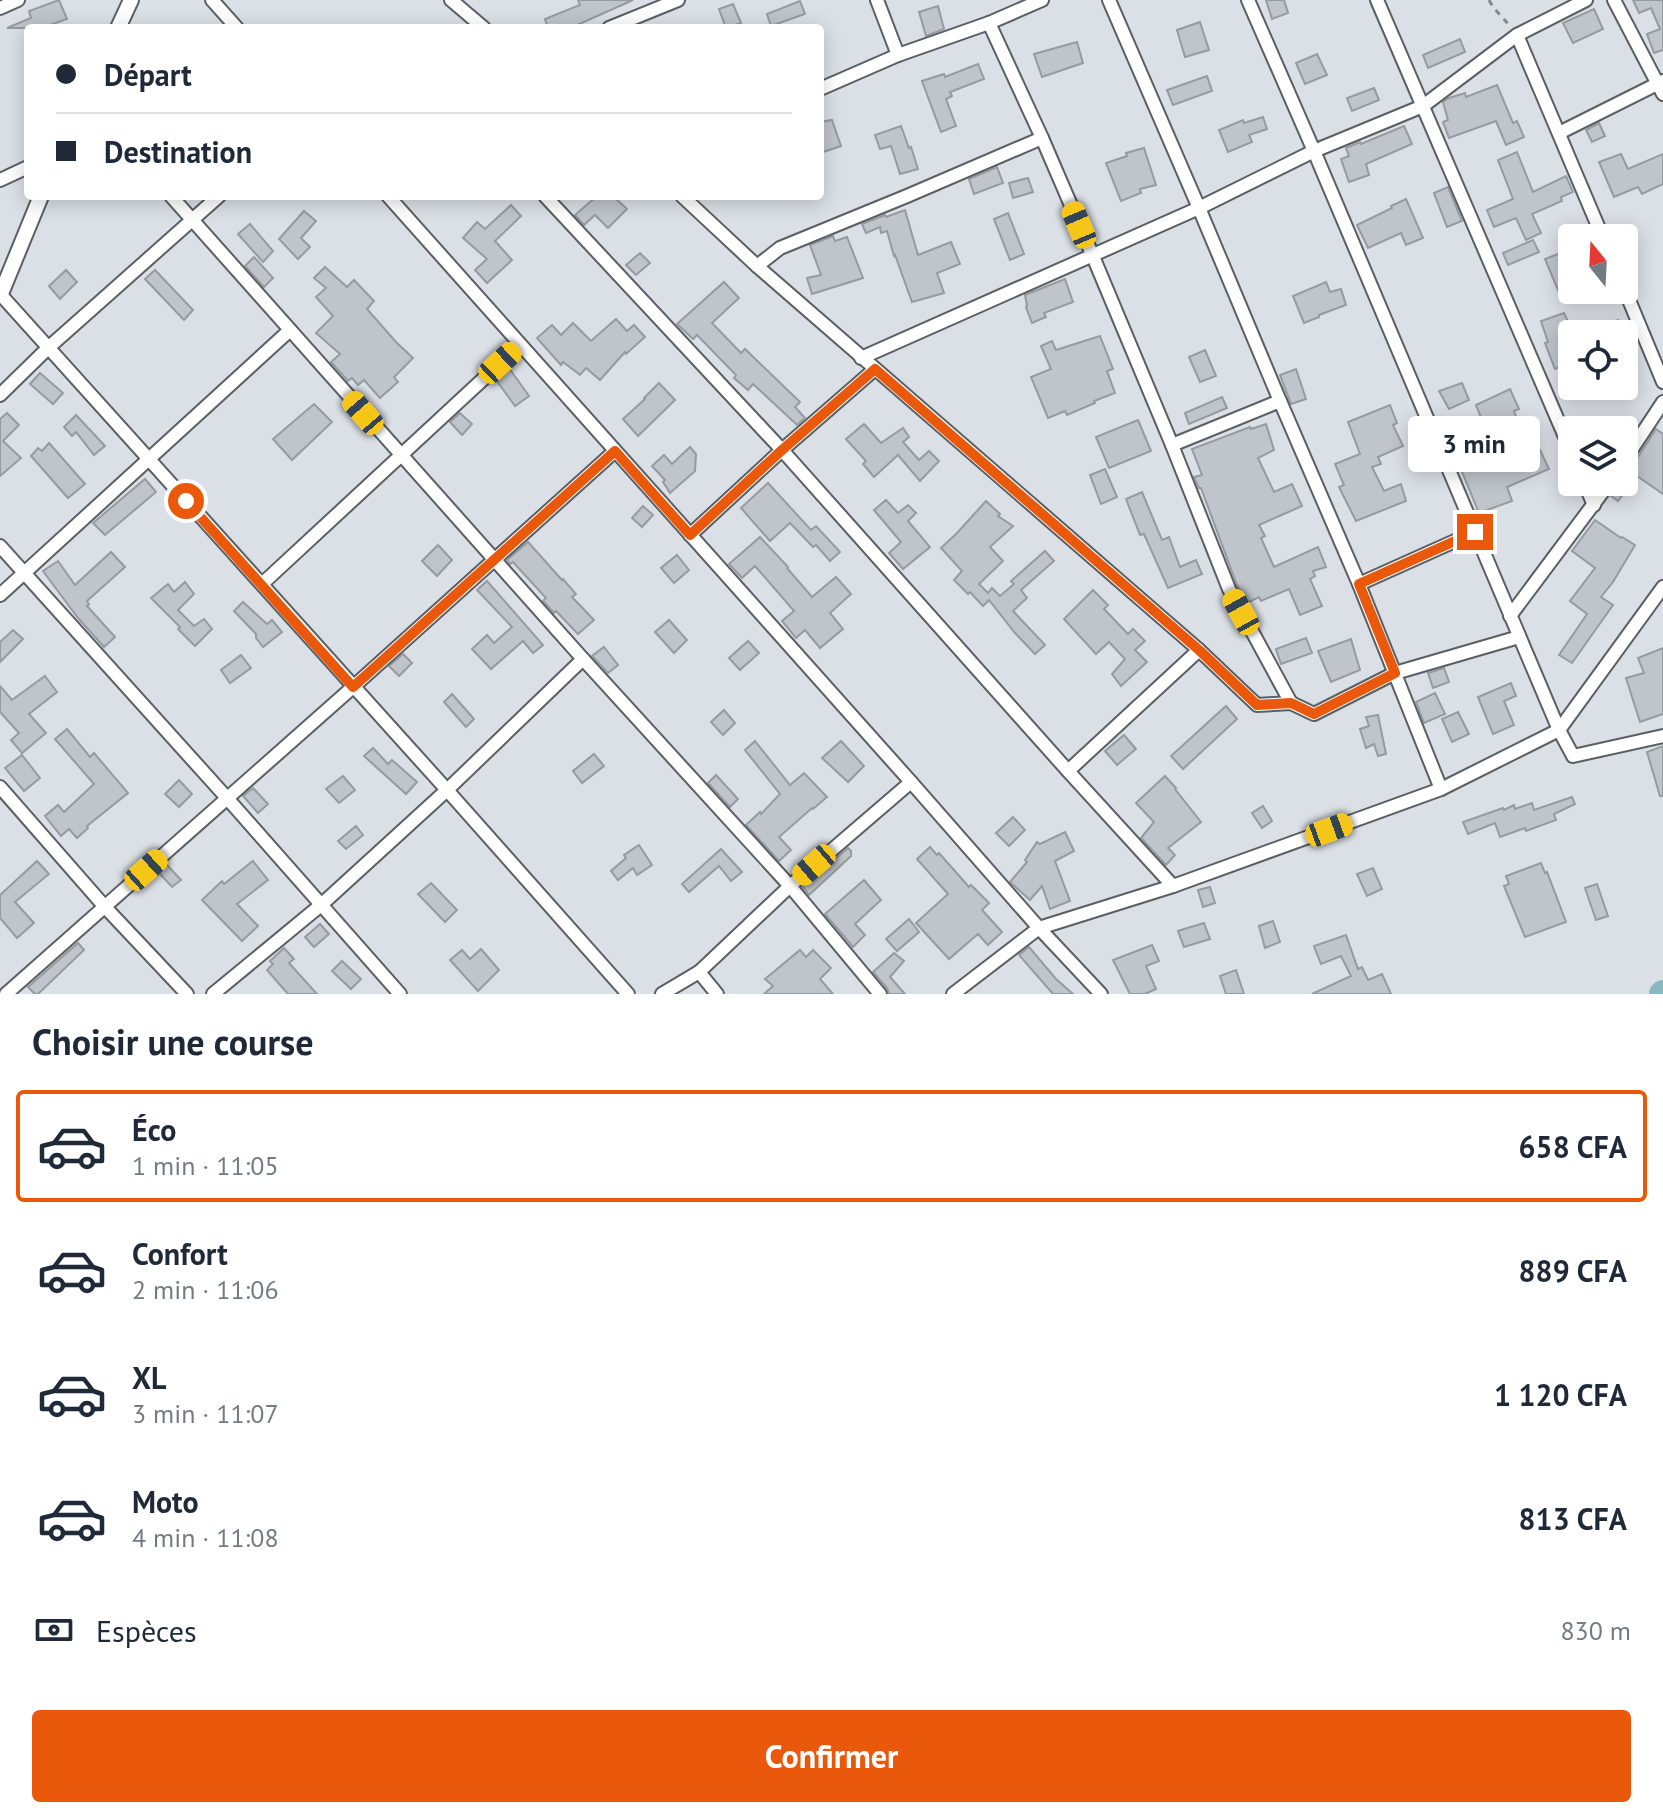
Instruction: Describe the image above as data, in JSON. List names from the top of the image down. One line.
{"north":"top","page":{"banner":["Départ","Destination"],"bubble":"3 min","heading":"Choisir une course","list":[{"name":"Éco","note":"1 min · 11:05","value":"658 CFA"},{"name":"Confort","note":"2 min · 11:06","value":"889 CFA"},{"name":"XL","note":"3 min · 11:07","value":"1 120 CFA"},{"name":"Moto","note":"4 min · 11:08","value":"813 CFA"}],"pay":["Espèces","830 m"],"buttons":"Confirmer"}}
